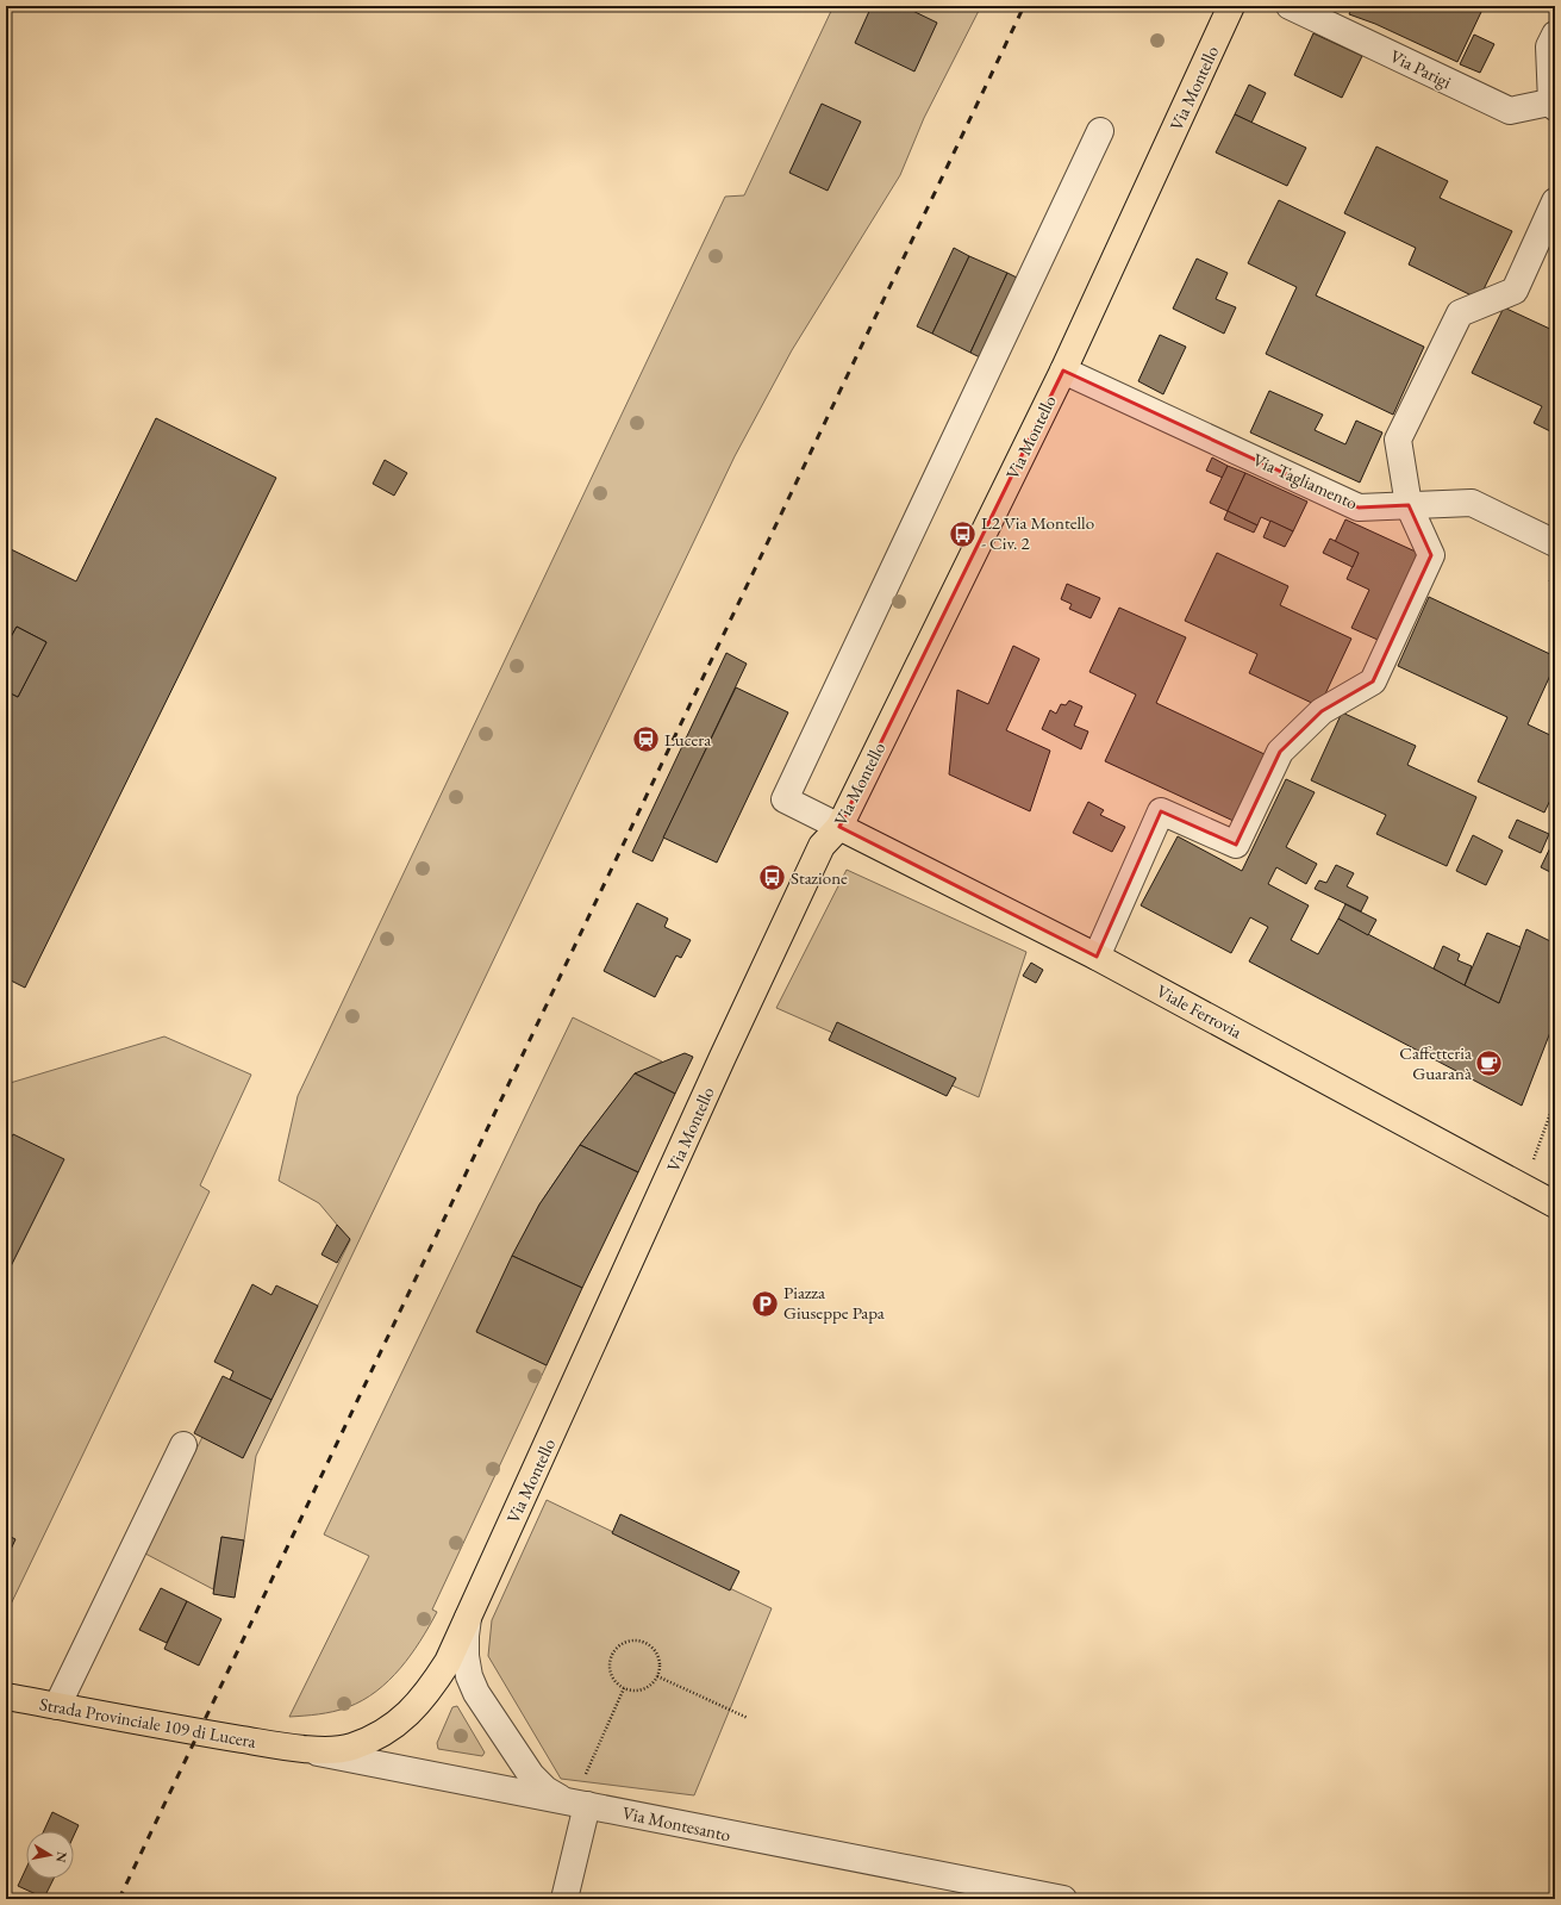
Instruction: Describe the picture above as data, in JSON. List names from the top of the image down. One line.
{"streets":{"main road":["Via Montello","Viale Ferrovia","Strada Provinciale 109 di Lucera"],"street":["Via Parigi","Via Tagliamento","Via Montesanto"]},"crossings":[["Via Montello","Via Tagliamento"],["Via Montello","Viale Ferrovia"],["Via Montello","Strada Provinciale 109 di Lucera"],["Via Montello","Via Montesanto"],["Strada Provinciale 109 di Lucera","Via Montesanto"]],"places":{"bus stop":["L2 Via Montello - Civ. 2","Stazione"],"station":["Lucera"],"cafe":["Caffetteria Guaranà"],"parking":["Piazza Giuseppe Papa"]},"north":"right"}
